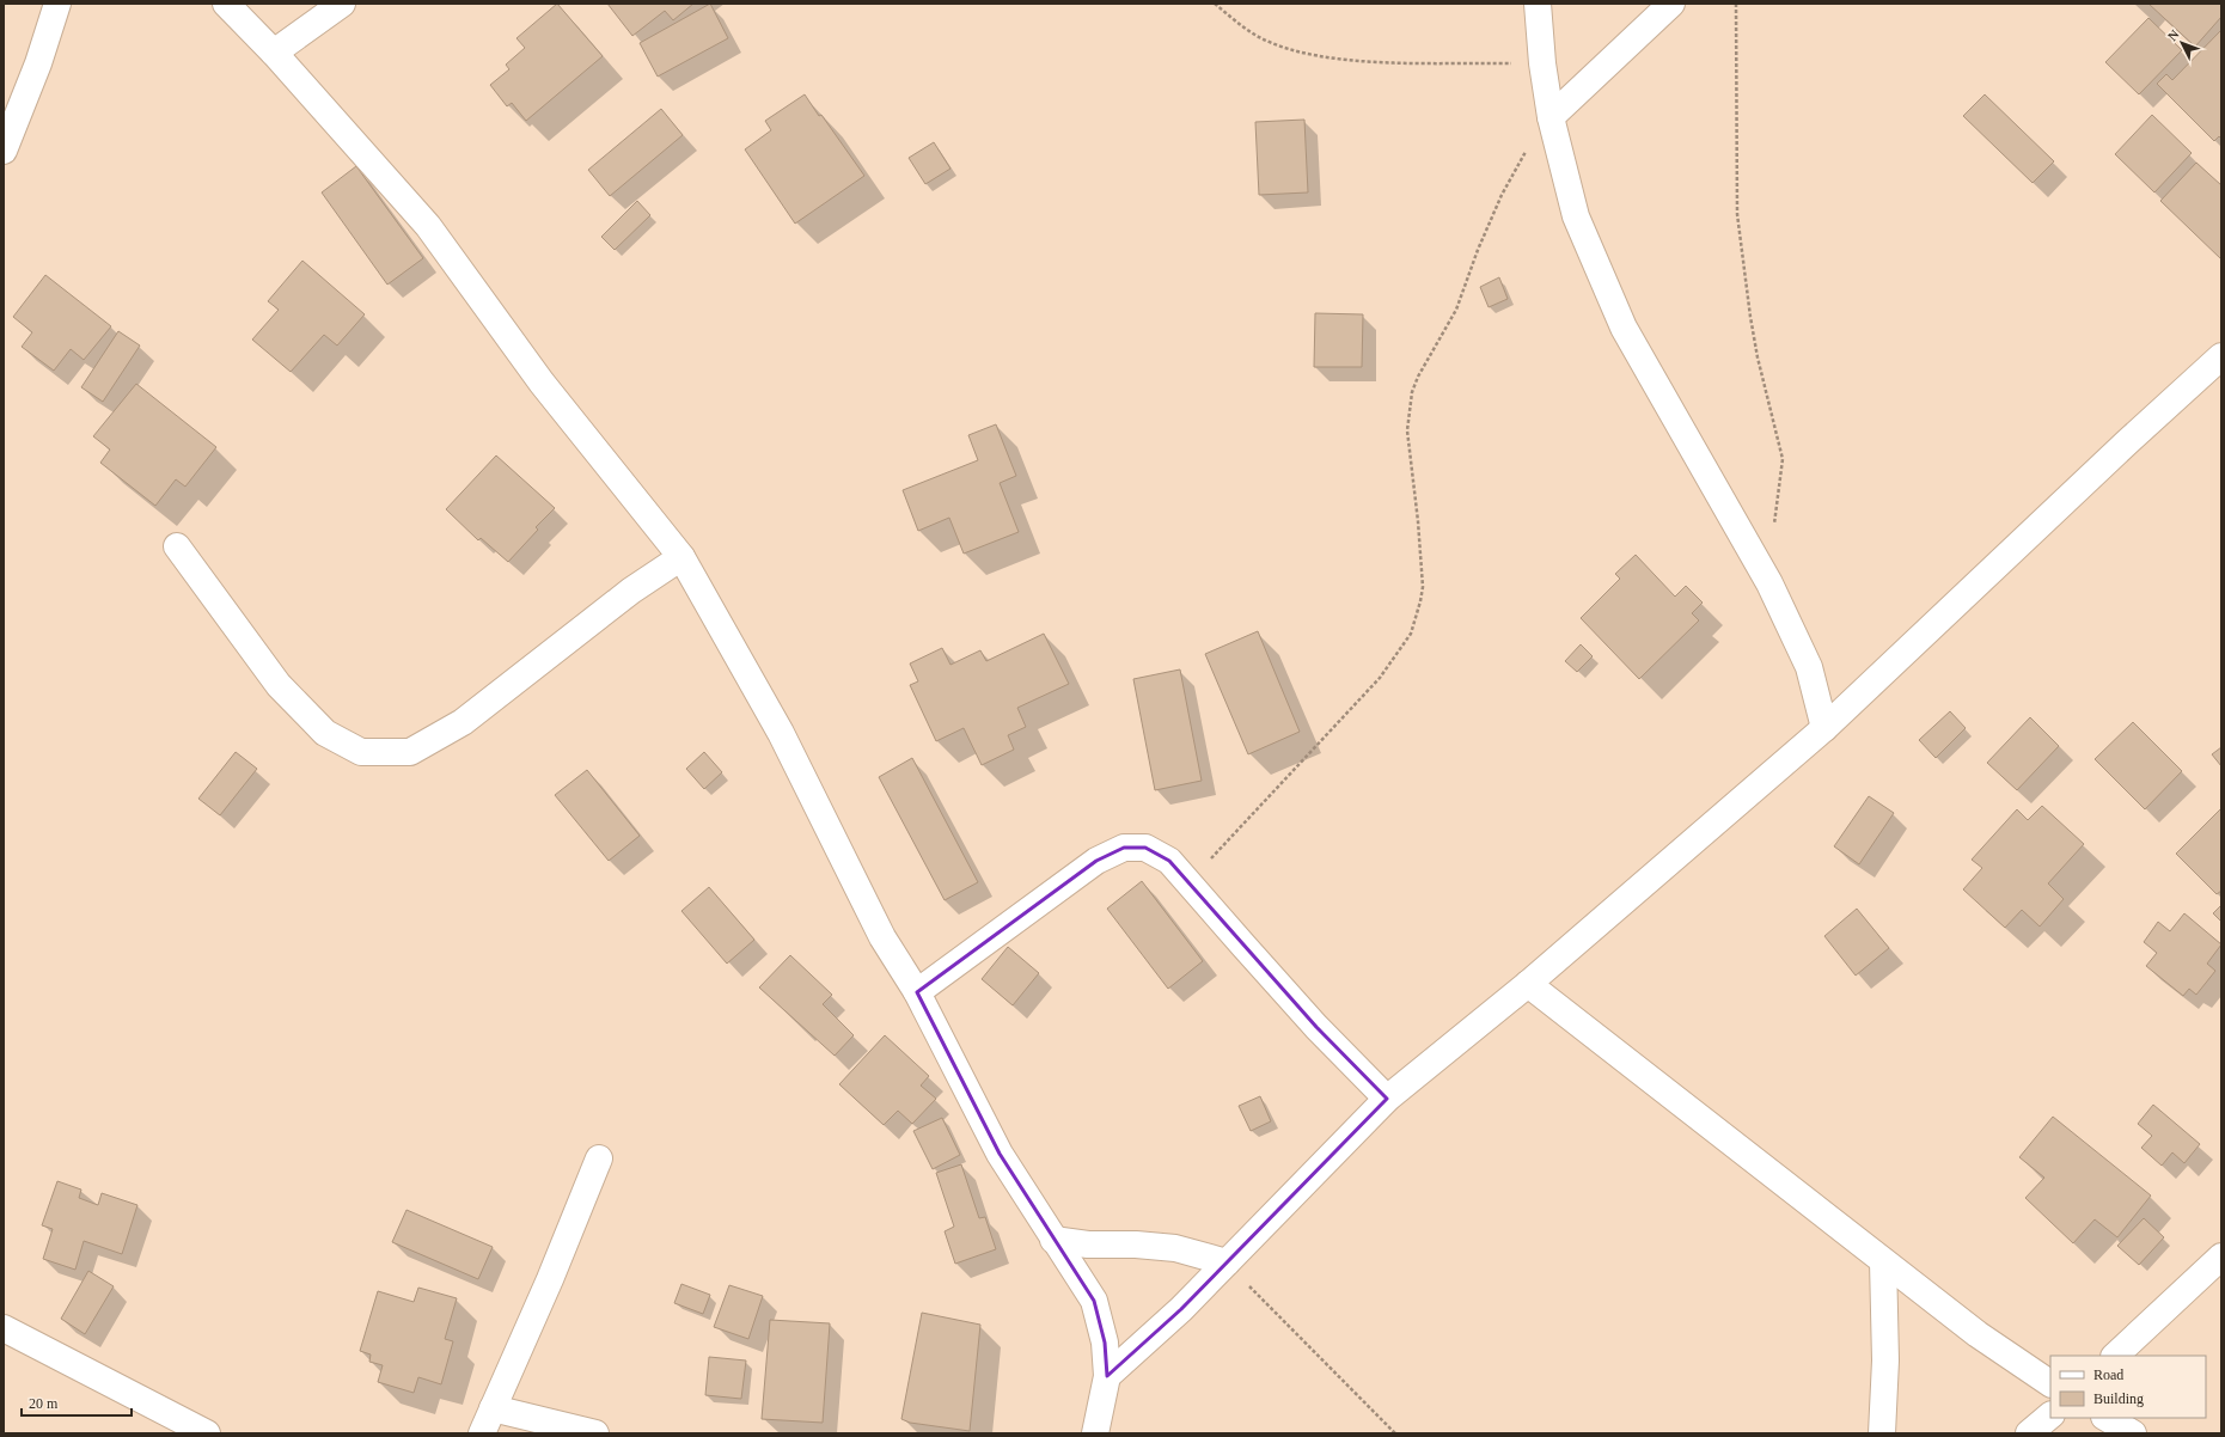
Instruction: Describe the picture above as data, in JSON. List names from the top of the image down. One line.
{"legend":["Road","Building"],"scale_bar":"20 m","north":"top left"}
